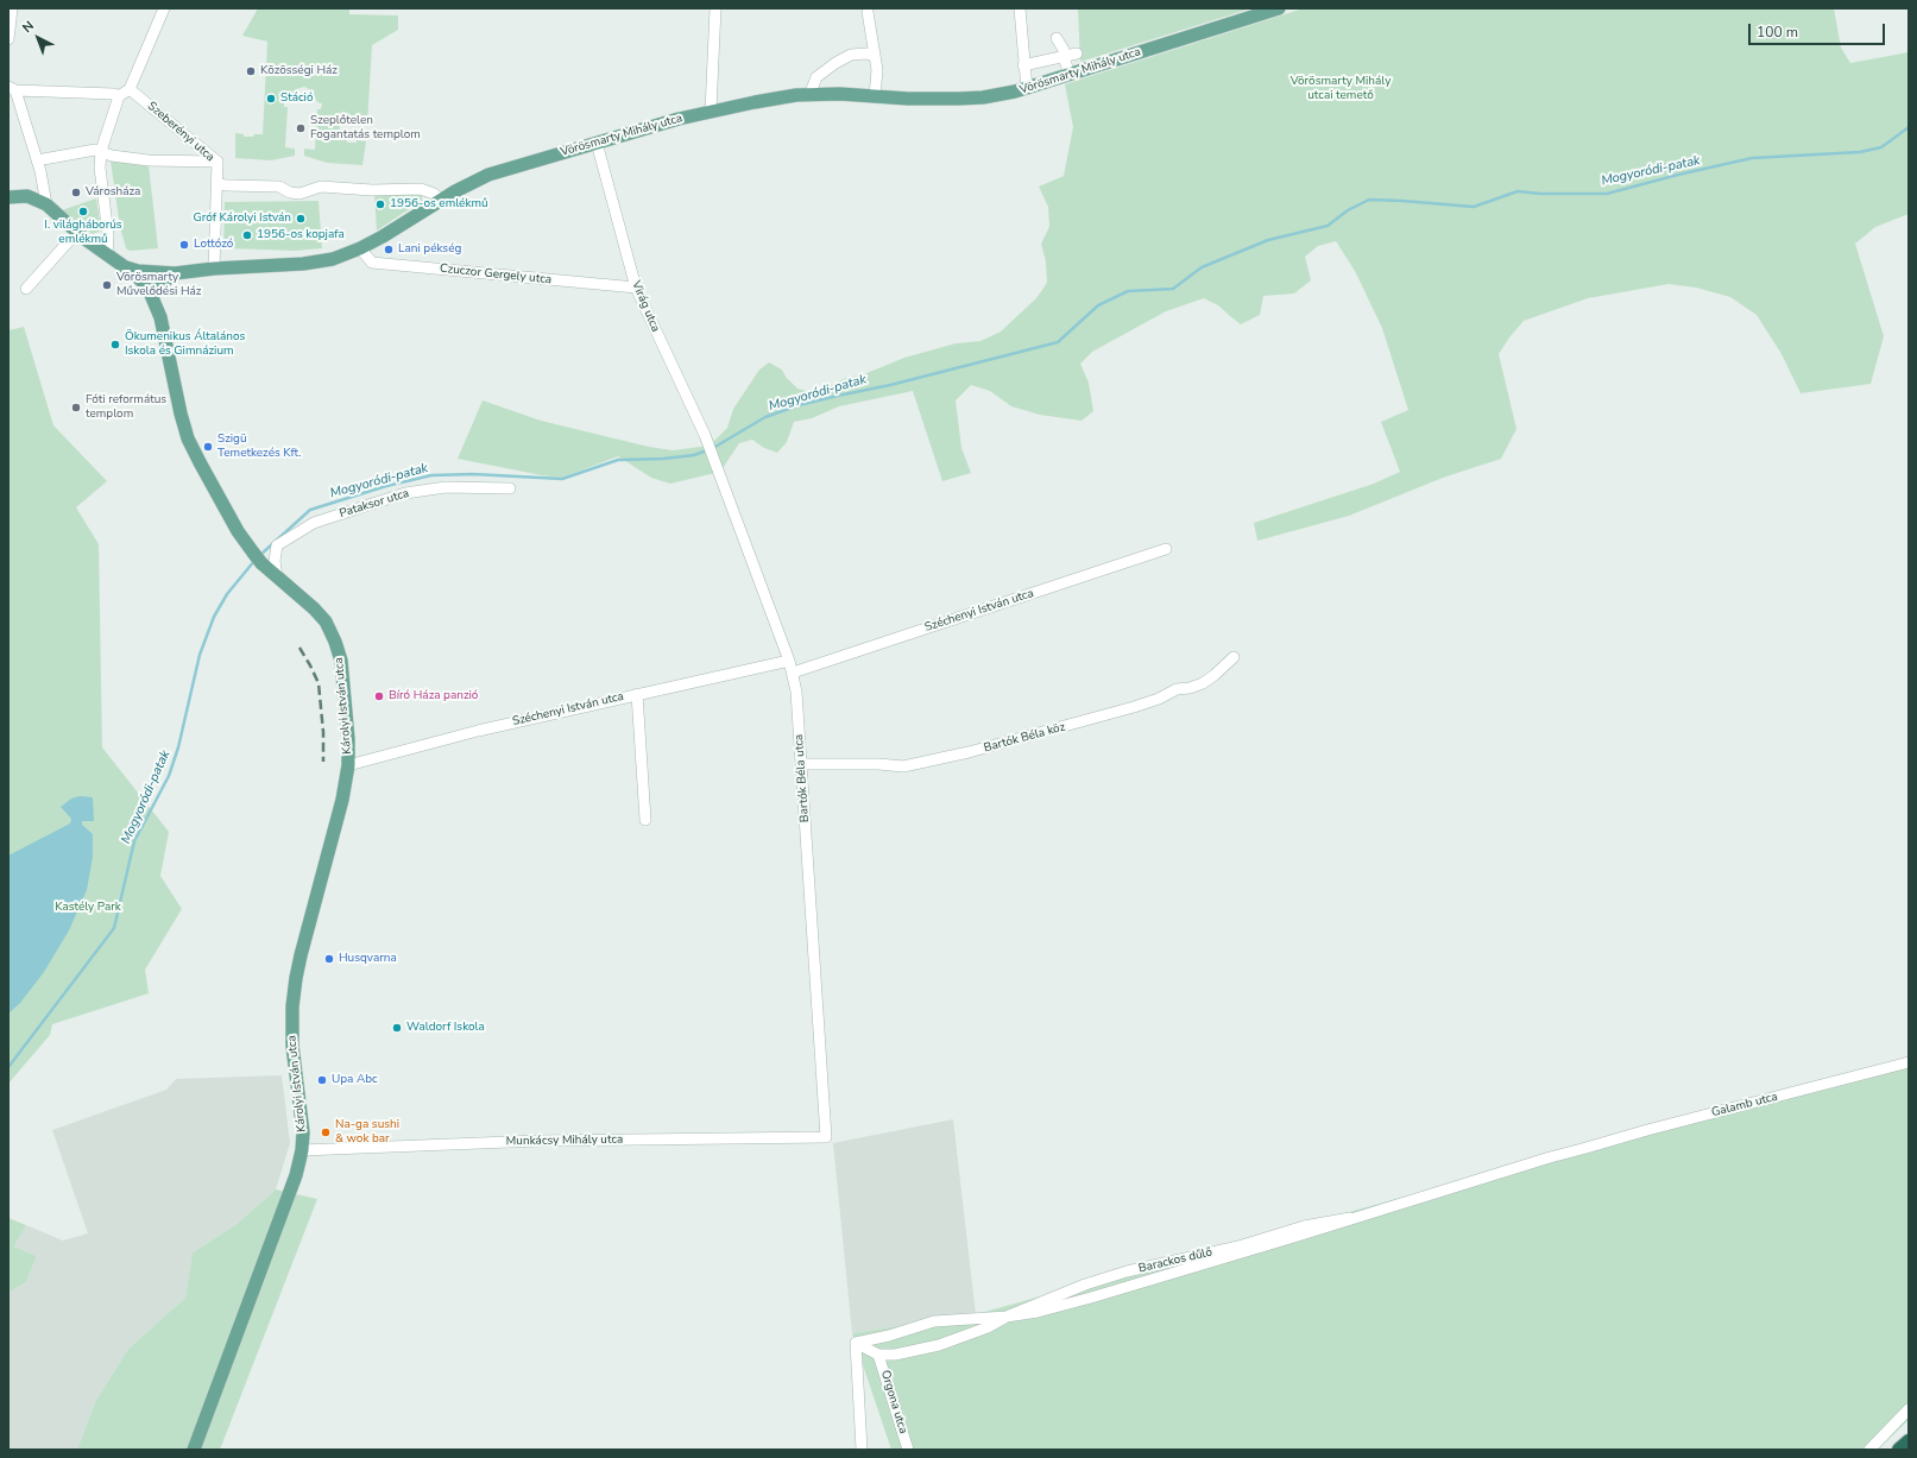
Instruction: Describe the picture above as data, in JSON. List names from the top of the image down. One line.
{"streets":{"main road":["Vörösmarty Mihály utca","Károlyi István utca"],"street":["Szeberényi utca","Czuczor Gergely utca","Virág utca","Pataksor utca","Széchenyi István utca","Bartók Béla köz","Bartók Béla utca","Galamb utca","Munkácsy Mihály utca","Barackos dűlő","Orgona utca"]},"crossings":[["Vörösmarty Mihály utca","Szeberényi utca"],["Vörösmarty Mihály utca","Czuczor Gergely utca"],["Vörösmarty Mihály utca","Virág utca"],["Czuczor Gergely utca","Virág utca"],["Virág utca","Bartók Béla utca"],["Pataksor utca","Károlyi István utca"],["Széchenyi István utca","Károlyi István utca"],["Széchenyi István utca","Bartók Béla utca"],["Károlyi István utca","Munkácsy Mihály utca"],["Bartók Béla köz","Bartók Béla utca"],["Bartók Béla utca","Munkácsy Mihály utca"],["Galamb utca","Barackos dűlő"],["Barackos dűlő","Orgona utca"]],"water":["Mogyoródi-patak"],"parks":["Vörösmarty Mihály utcai temető","Kastély Park"],"places":["Közösségi Ház","Stáció","Szeplőtelen Fogantatás templom","Városháza","1956-os emlékmű","I. világháborús emlékmű","Gróf Károlyi István","1956-os kopjafa","Lottózó","Lani pékség","Vörösmarty Művelődési Ház","Ökumenikus Általános Iskola és Gimnázium","Fóti református templom","Szigü Temetkezés Kft.","Bíró Háza panzió","Husqvarna","Waldorf Iskola","Upa Abc","Na-ga sushi & wok bar"],"scale_bar":"100 m","north":"top left"}
